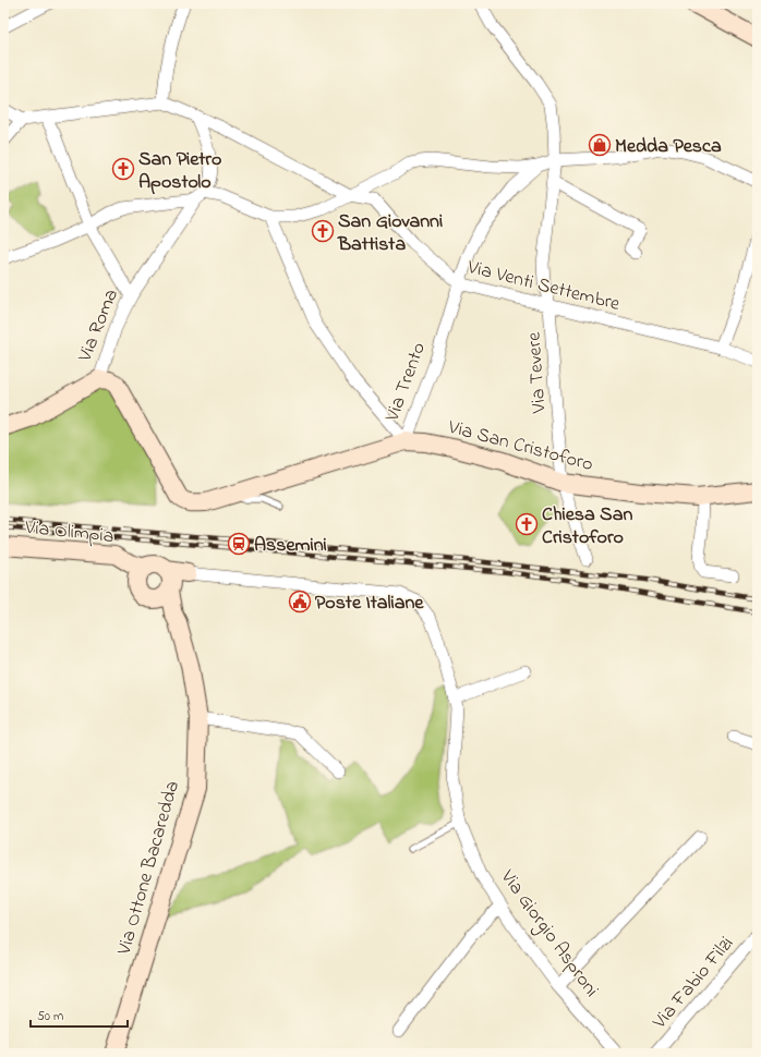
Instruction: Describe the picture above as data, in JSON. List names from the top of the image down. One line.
{"streets":{"street":["Via Venti Settembre","Via Roma","Via Tevere","Via Trento","Via San Cristoforo","Via Olimpia","Via Ottone Bacaredda","Via Giorgio Asproni","Via Fabio Filzi"]},"crossings":[["Via Venti Settembre","Via Roma"],["Via Venti Settembre","Via Tevere"],["Via Venti Settembre","Via Trento"],["Via Roma","Via Trento"],["Via Tevere","Via San Cristoforo"],["Via Trento","Via San Cristoforo"],["Via Ottone Bacaredda","Via Giorgio Asproni"]],"places":{"shop":["Medda Pesca"],"church":["San Pietro Apostolo","San Giovanni Battista","Chiesa San Cristoforo"],"station":["Assemini"],"public building":["Poste Italiane"]},"scale_bar":"50 m"}
